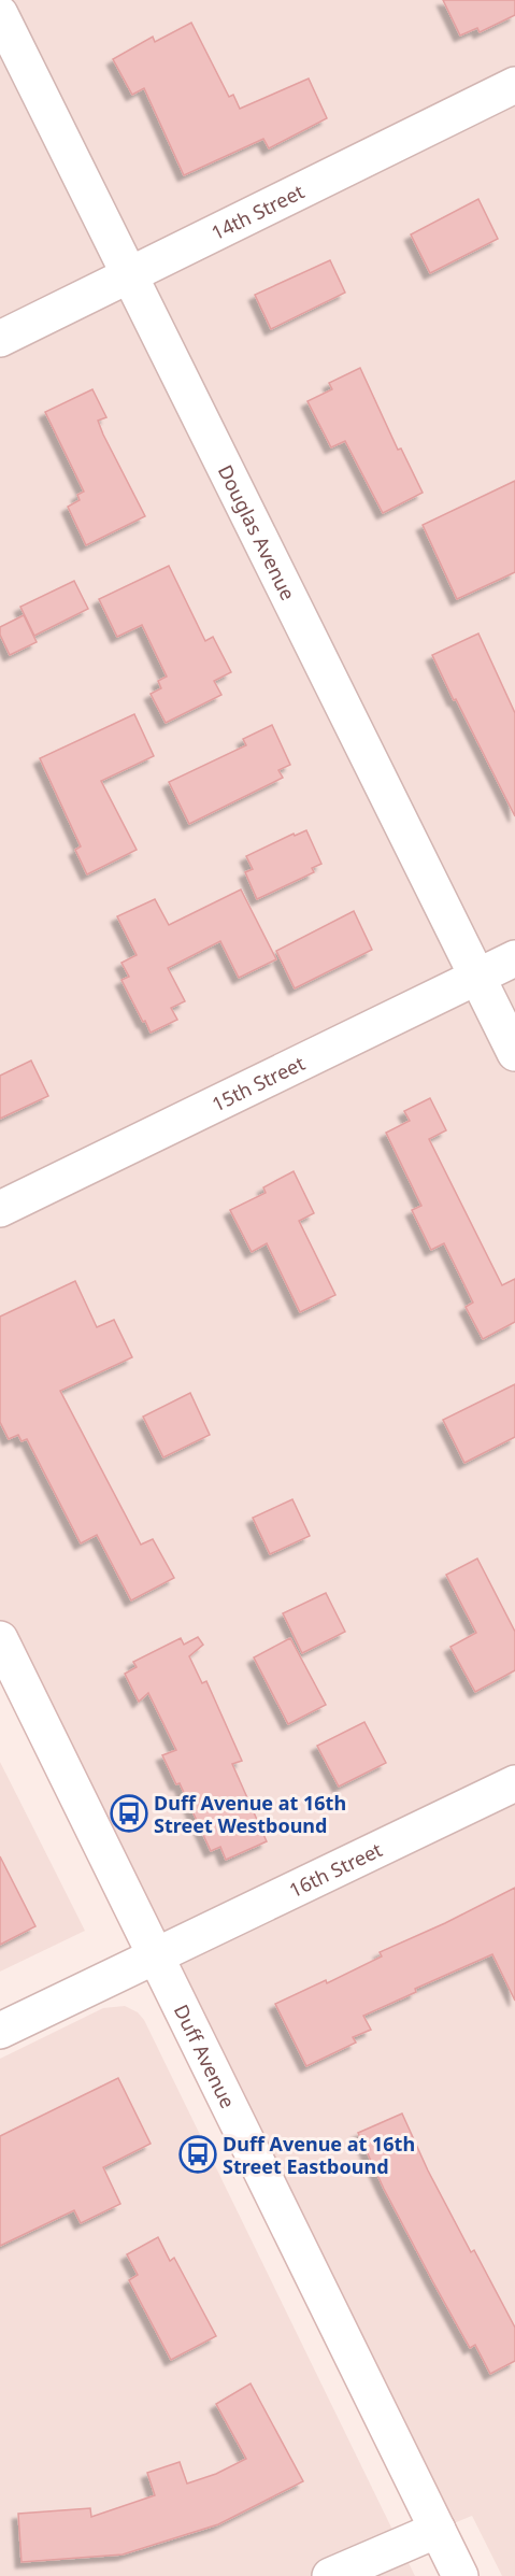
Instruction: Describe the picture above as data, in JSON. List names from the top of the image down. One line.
{"streets":{"street":["14th Street","Douglas Avenue","15th Street","16th Street","Duff Avenue"]},"crossings":[["14th Street","Douglas Avenue"],["Douglas Avenue","15th Street"],["16th Street","Duff Avenue"]],"places":{"bus stop":["Duff Avenue at 16th Street Westbound","Duff Avenue at 16th Street Eastbound"]}}
